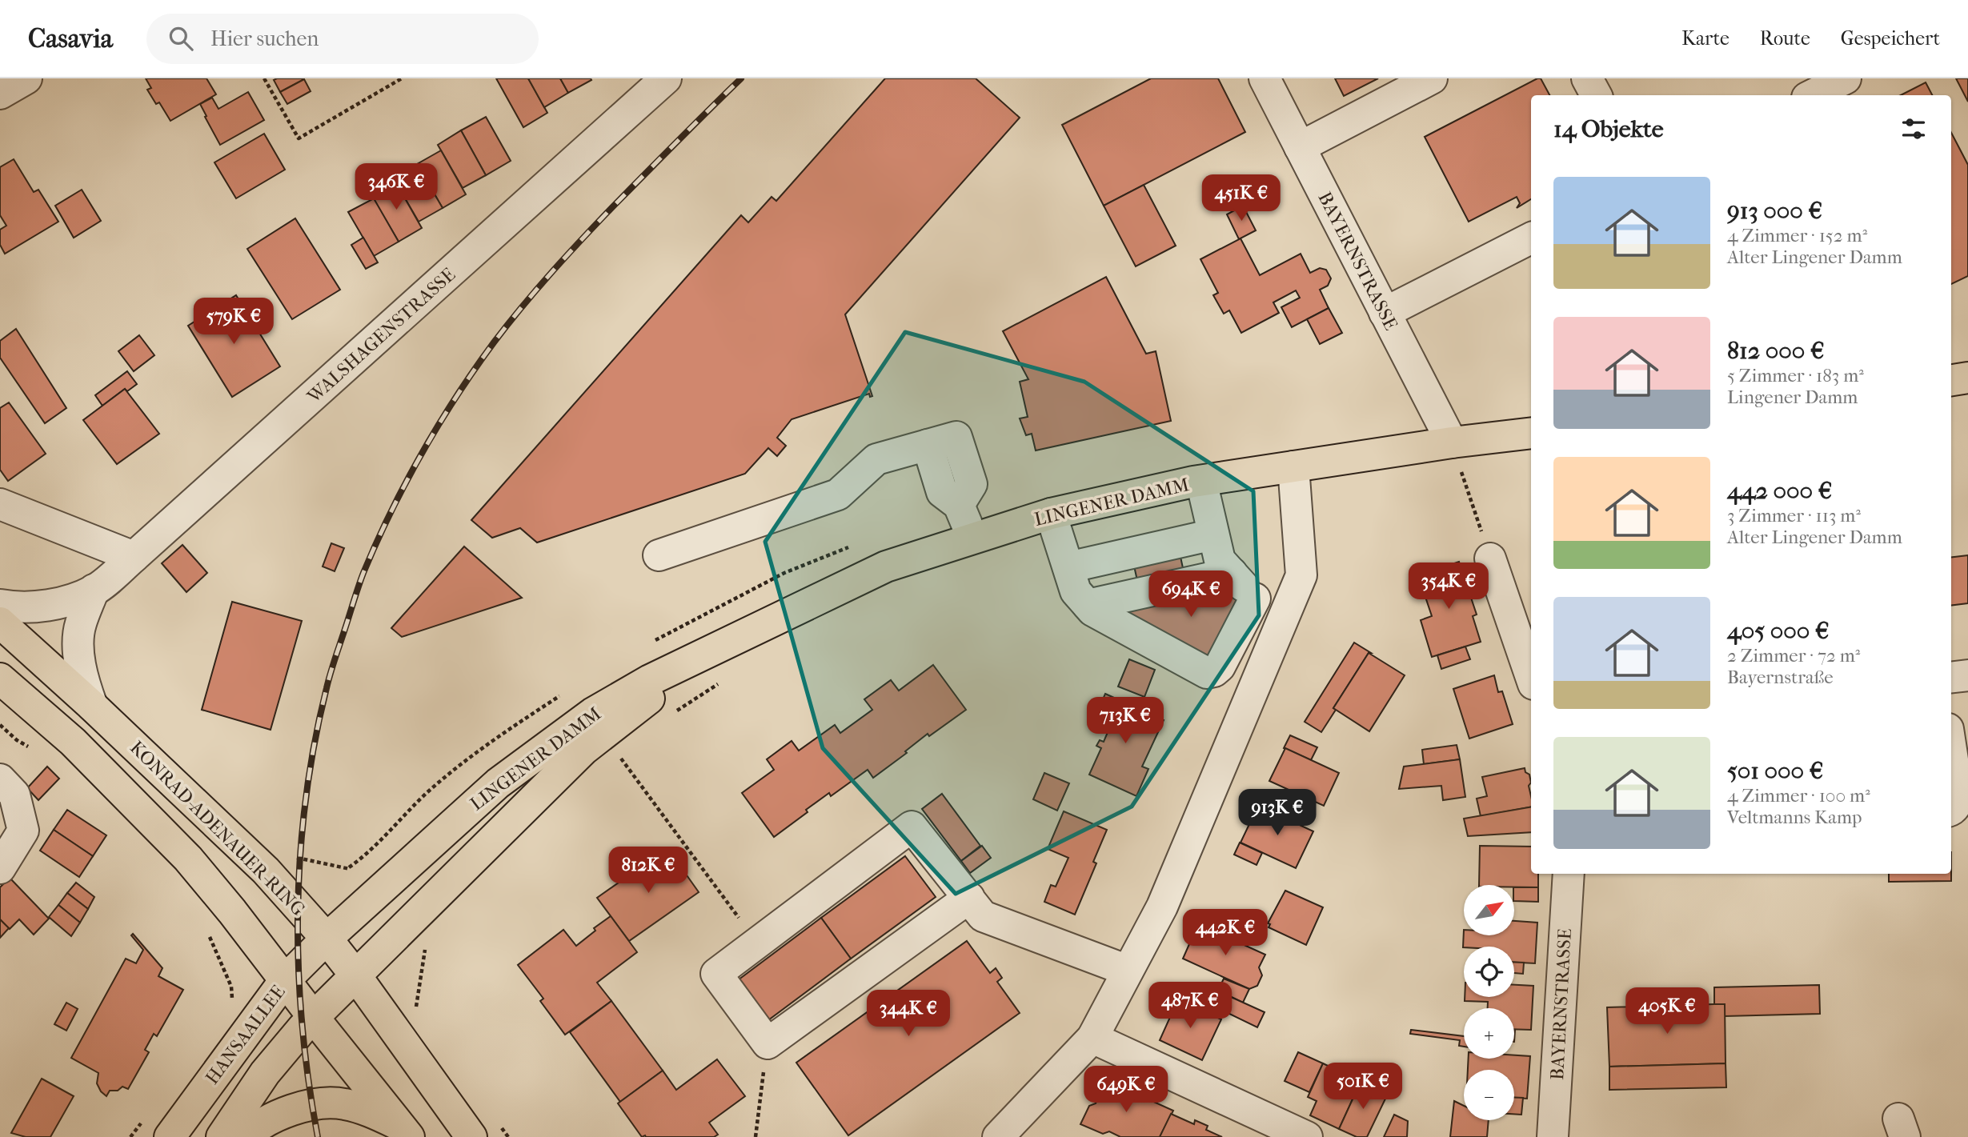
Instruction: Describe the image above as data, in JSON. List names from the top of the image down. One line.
{"streets":{"main road":["LINGENER DAMM","KONRAD-ADENAUER-RING","HANSAALLEE"],"street":["BAYERNSTRASSE","WALSHAGENSTRASSE"]},"crossings":[["BAYERNSTRASSE","LINGENER DAMM"],["WALSHAGENSTRASSE","KONRAD-ADENAUER-RING"],["LINGENER DAMM","KONRAD-ADENAUER-RING"],["LINGENER DAMM","HANSAALLEE"],["KONRAD-ADENAUER-RING","HANSAALLEE"]],"north":"top right","page":{"header":"Casavia","search":"Hier suchen","nav":["Karte","Route","Gespeichert"],"heading":"14 Objekte","list":[{"name":"913 000 €","note":"4 Zimmer · 152 m² · Alter Lingener Damm"},{"name":"812 000 €","note":"5 Zimmer · 183 m² · Lingener Damm"},{"name":"442 000 €","note":"3 Zimmer · 113 m² · Alter Lingener Damm"},{"name":"405 000 €","note":"2 Zimmer · 72 m² · Bayernstraße"},{"name":"501 000 €","note":"4 Zimmer · 100 m² · Veltmanns Kamp"}],"price":["346K €","451K €","579K €","354K €","694K €","713K €","913K €","812K €","442K €","487K €","405K €","344K €","501K €","649K €"],"map_buttons":["+","−"]}}
